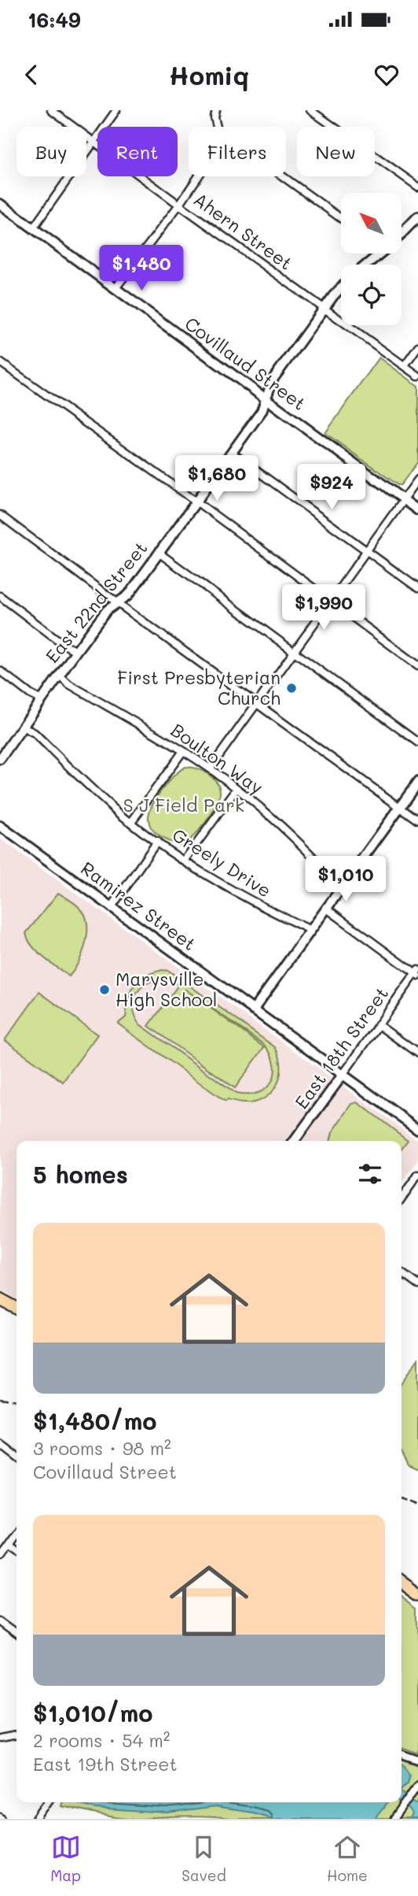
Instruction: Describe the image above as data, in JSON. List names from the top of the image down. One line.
{"streets":{"street":["Ahern Street","Covillaud Street","East 22nd Street","Boulton Way","Greely Drive","Ramirez Street","East 18th Street"]},"crossings":[["Ahern Street","East 22nd Street"],["Covillaud Street","East 22nd Street"],["East 22nd Street","Boulton Way"],["East 22nd Street","Greely Drive"],["Ramirez Street","East 18th Street"]],"parks":["S J Field Park"],"places":["First Presbyterian Church","Marysville High School"],"north":"top left","page":{"status":"16:49","header":"Homiq","chip":["Buy","Rent","Filters","New"],"price":["$1,480","$1,680","$924","$1,990","$1,010"],"heading":"5 homes","list":[{"name":"$1,480/mo","note":"3 rooms · 98 m² · Covillaud Street"},{"name":"$1,010/mo","note":"2 rooms · 54 m² · East 19th Street"}],"tabs":["Map","Saved","Home"]}}
